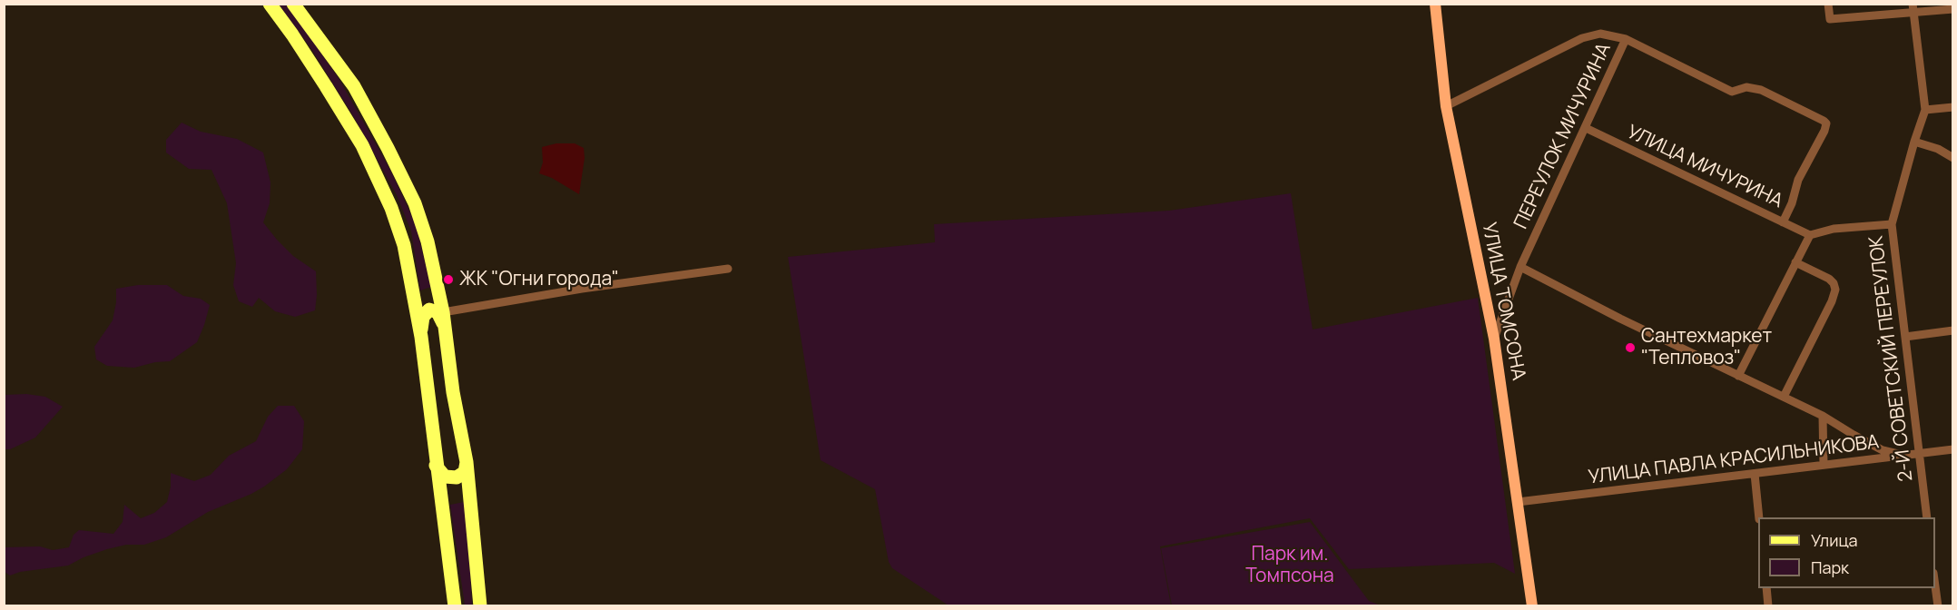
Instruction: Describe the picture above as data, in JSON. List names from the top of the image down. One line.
{"streets":{"street":["ПЕРЕУЛОК МИЧУРИНА","УЛИЦА МИЧУРИНА","УЛИЦА ТОМСОНА","2-Й СОВЕТСКИЙ ПЕРЕУЛОК","УЛИЦА ПАВЛА КРАСИЛЬНИКОВА"]},"crossings":[["ПЕРЕУЛОК МИЧУРИНА","УЛИЦА МИЧУРИНА"],["ПЕРЕУЛОК МИЧУРИНА","УЛИЦА ТОМСОНА"],["УЛИЦА ТОМСОНА","УЛИЦА ПАВЛА КРАСИЛЬНИКОВА"],["2-Й СОВЕТСКИЙ ПЕРЕУЛОК","УЛИЦА ПАВЛА КРАСИЛЬНИКОВА"]],"parks":["Парк им. Томпсона"],"places":["ЖК \"Огни города\"","Сантехмаркет \"Тепловоз\""],"legend":["Улица","Парк"]}
